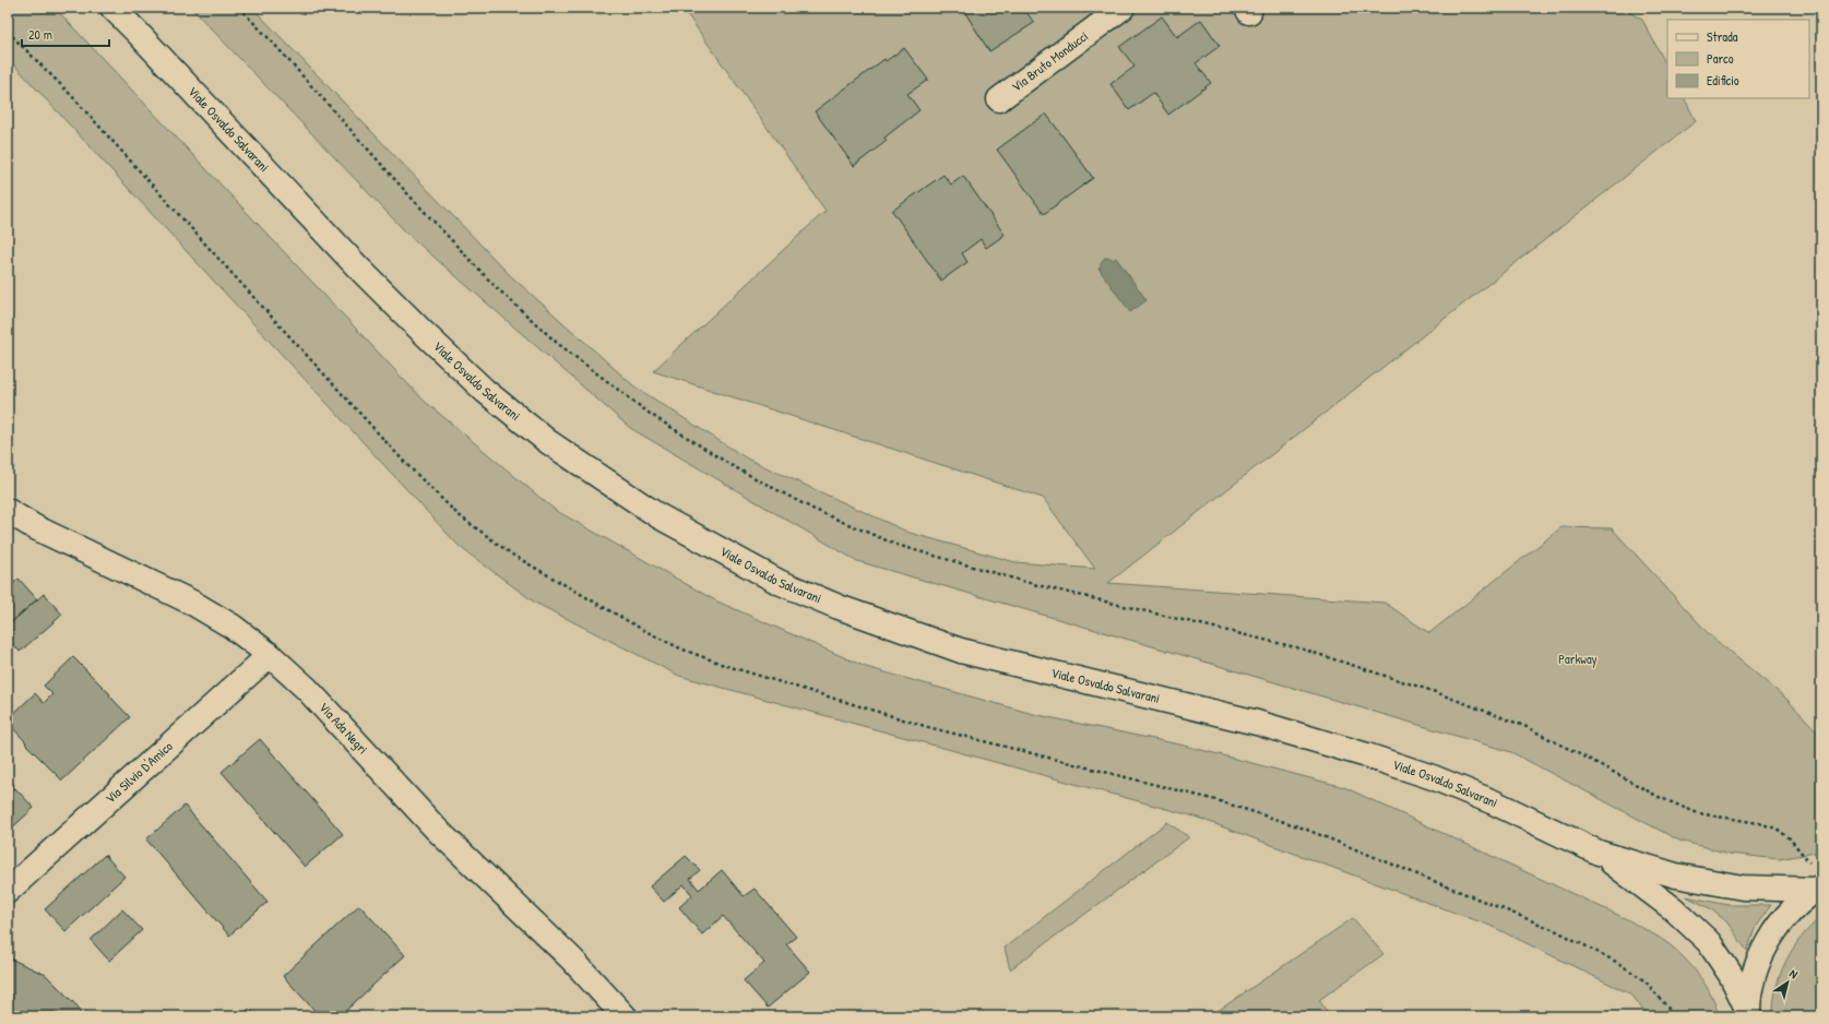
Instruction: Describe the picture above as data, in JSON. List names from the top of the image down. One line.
{"streets":{"main road":["Via Bruto Monducci","Viale Osvaldo Salvarani","Via Ada Negri","Via Silvio D'Amico"]},"crossings":[["Via Ada Negri","Via Silvio D'Amico"]],"parks":["Parkway"],"legend":["Strada","Parco","Edificio"],"scale_bar":"20 m","north":"top right"}
